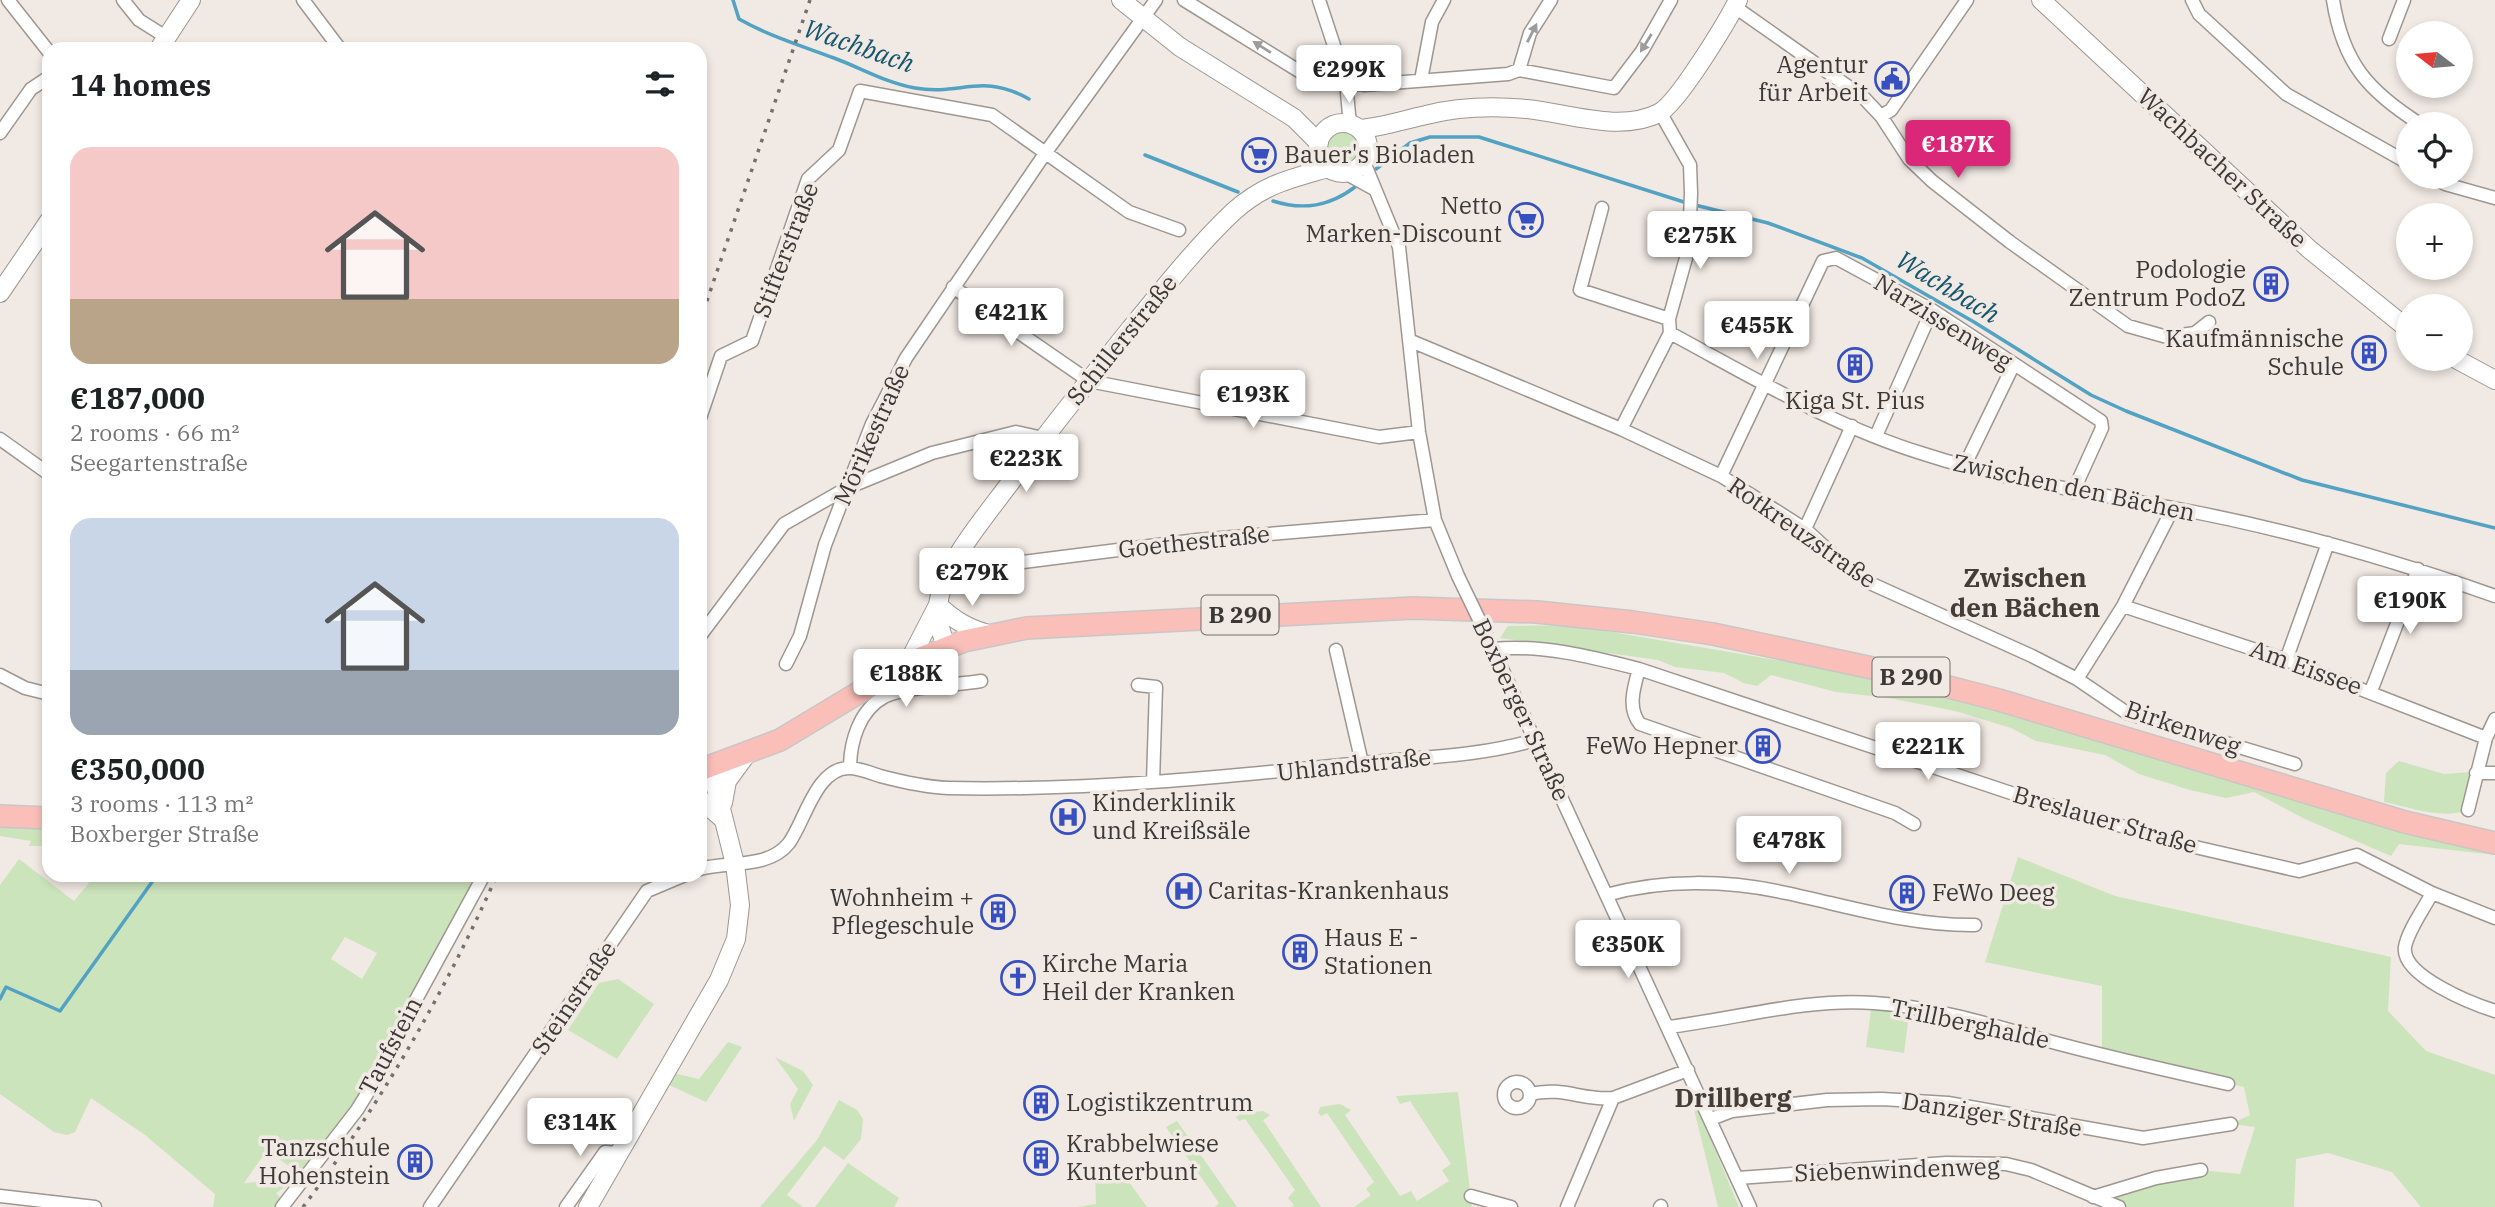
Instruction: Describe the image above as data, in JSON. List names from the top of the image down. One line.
{"streets":{"main road":["B 290"],"street":["Wachbacher Straße","Stifterstraße","Narzissenweg","Schillerstraße","Mörikestraße","Zwischen den Bächen","Rotkreuzstraße","Goethestraße","Am Eissee","Boxberger Straße","Birkenweg","Uhlandstraße","Breslauer Straße","Steinstraße","Trillberghalde","Taufstein","Danziger Straße","Siebenwindenweg"]},"crossings":[["Stifterstraße","Mörikestraße"],["Narzissenweg","Zwischen den Bächen"],["Schillerstraße","Goethestraße"],["Schillerstraße","B 290"],["Rotkreuzstraße","Boxberger Straße"],["Rotkreuzstraße","Birkenweg"],["Goethestraße","Boxberger Straße"],["Boxberger Straße","Uhlandstraße"],["Boxberger Straße","Breslauer Straße"],["Boxberger Straße","Trillberghalde"],["Boxberger Straße","Danziger Straße"],["Boxberger Straße","Siebenwindenweg"]],"districts":["Zwischen den Bächen","Drillberg"],"water":["Wachbach"],"places":{"public building":["Agentur für Arbeit"],"supermarket":["Bauer's Bioladen","Netto Marken-Discount"],"building":["Podologie Zentrum PodoZ","Kaufmännische Schule","Kiga St. Pius","FeWo Hepner","FeWo Deeg","Wohnheim + Pflegeschule","Haus E - Stationen","Logistikzentrum","Krabbelwiese Kunterbunt","Tanzschule Hohenstein"],"hospital":["Kinderklinik und Kreißsäle","Caritas-Krankenhaus"],"church":["Kirche Maria Heil der Kranken"]},"north":"left","page":{"map_buttons":["+","−"],"heading":"14 homes","price":["€299K","€187K","€275K","€421K","€455K","€193K","€223K","€279K","€190K","€188K","€221K","€478K","€350K","€314K"],"list":[{"name":"€187,000","note":"2 rooms · 66 m² · Seegartenstraße"},{"name":"€350,000","note":"3 rooms · 113 m² · Boxberger Straße"}]}}
